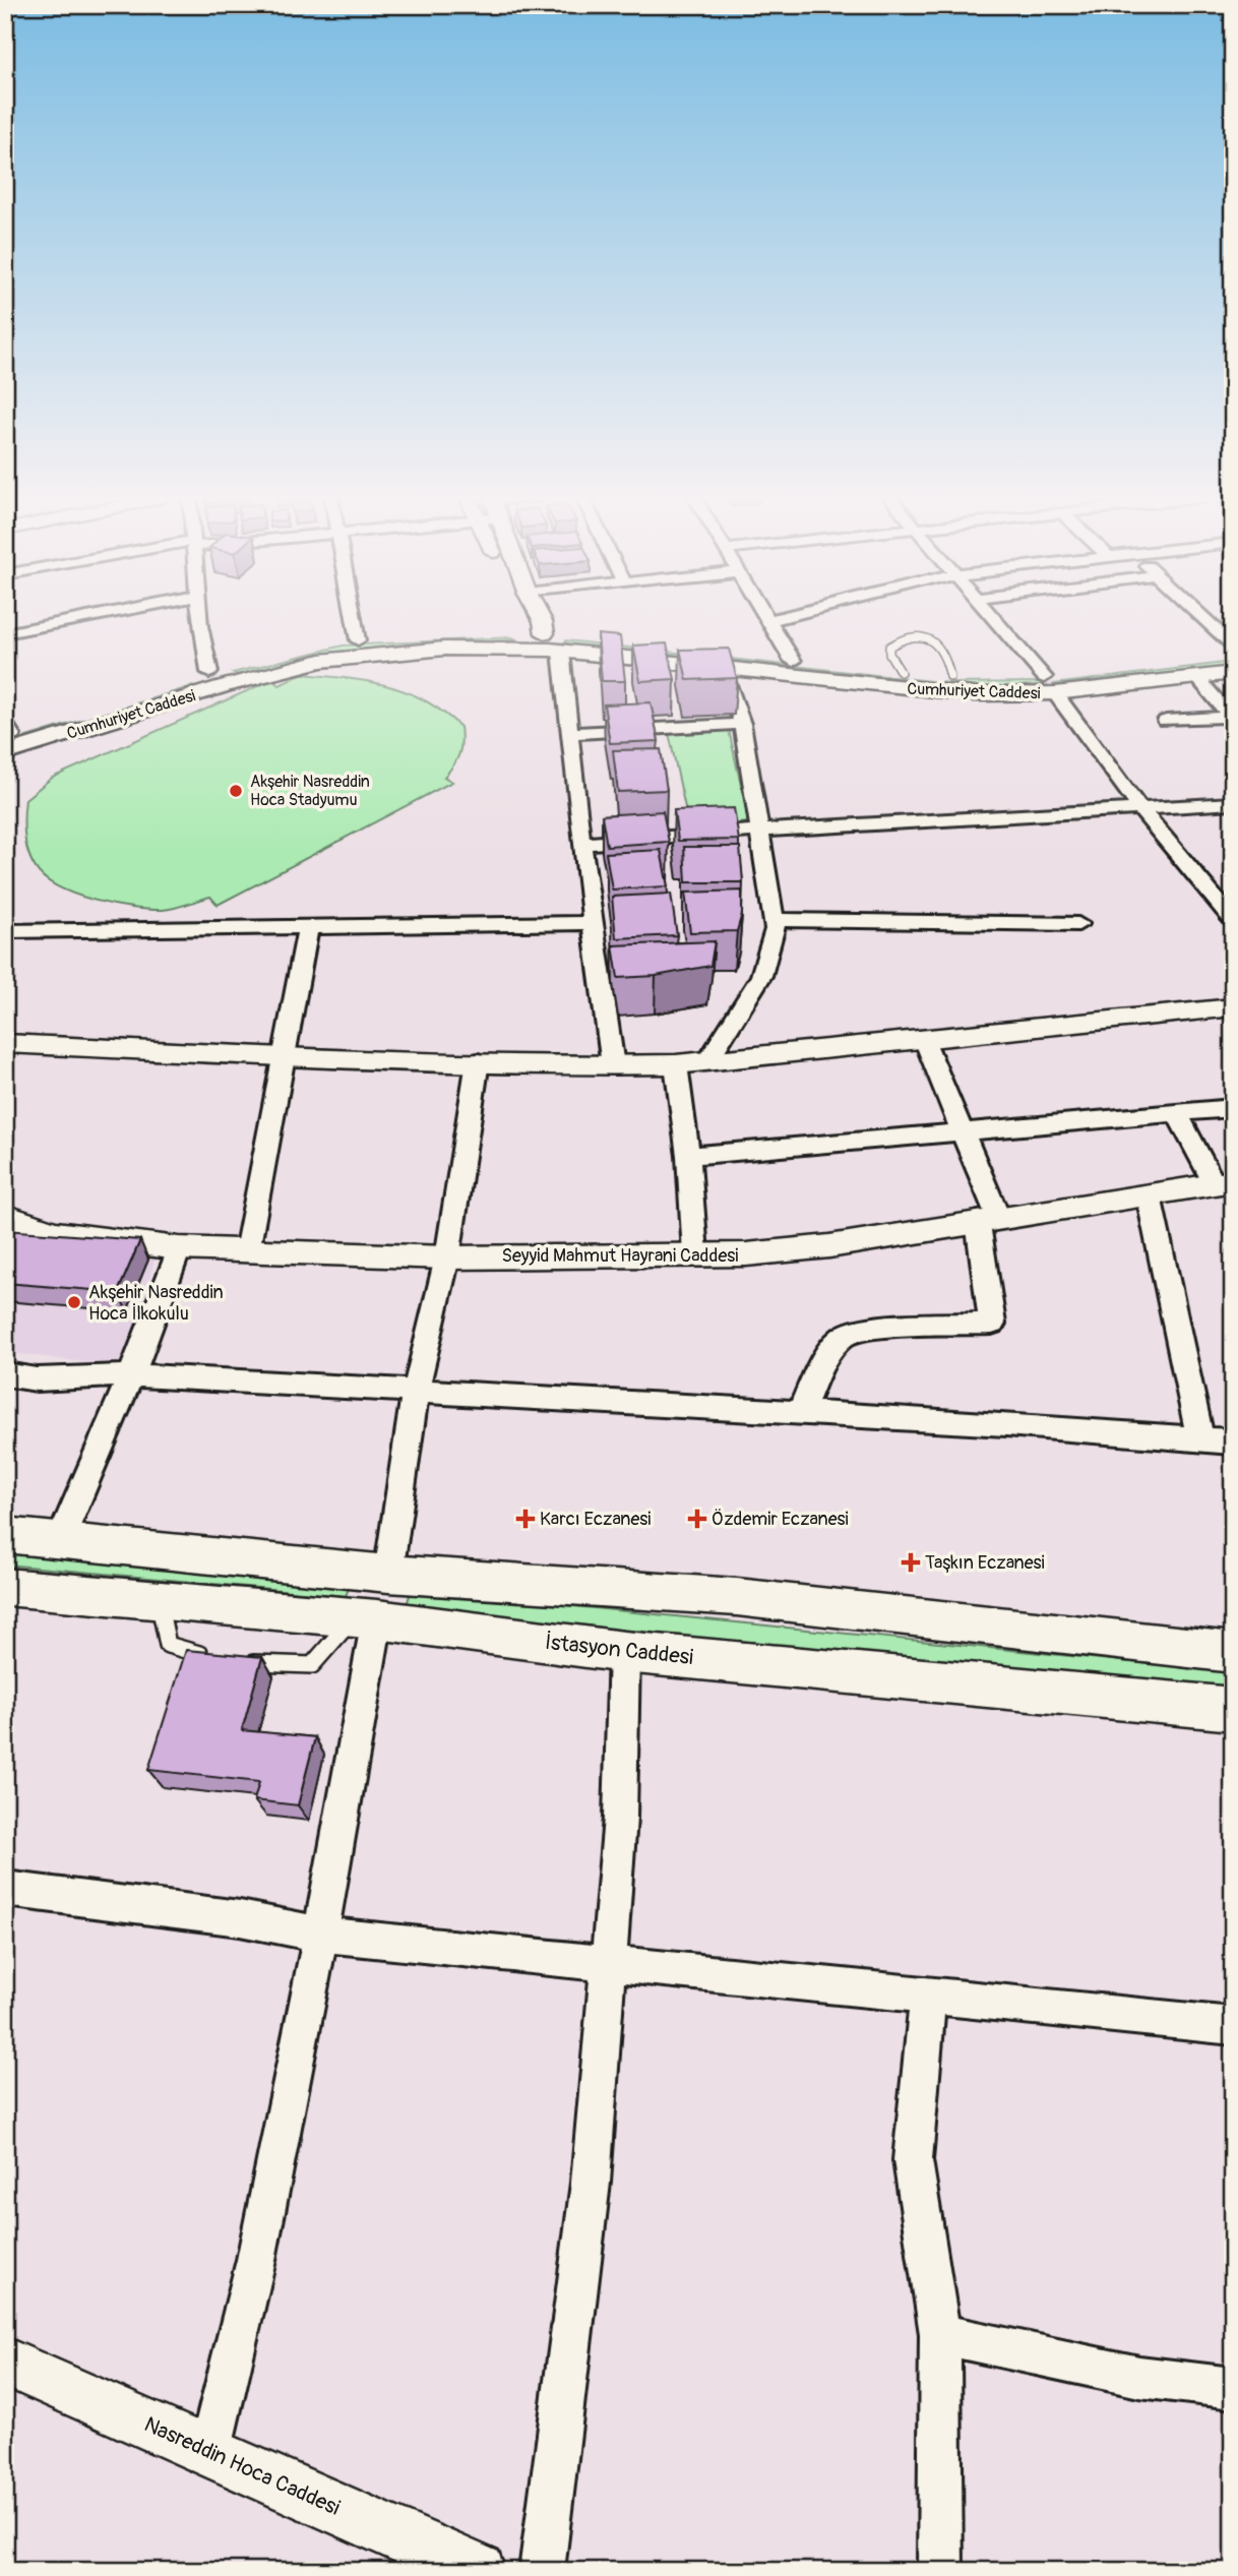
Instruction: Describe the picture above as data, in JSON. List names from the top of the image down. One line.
{"streets":{"main road":["Cumhuriyet Caddesi","İstasyon Caddesi"],"street":["Seyyid Mahmut Hayrani Caddesi","Nasreddin Hoca Caddesi"]},"places":{"other":["Akşehir Nasreddin Hoca Stadyumu","Akşehir Nasreddin Hoca İlkokulu"],"health":["Karcı Eczanesi","Özdemir Eczanesi","Taşkın Eczanesi"]}}
